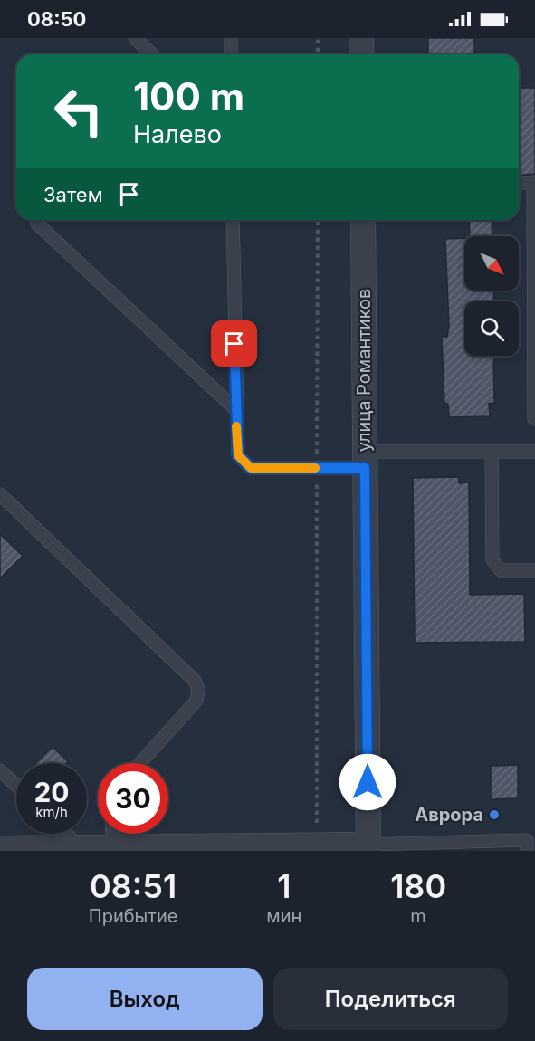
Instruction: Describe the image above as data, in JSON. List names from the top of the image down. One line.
{"streets":{"street":["улица Романтиков"]},"places":["Аврора"],"north":"bottom right","page":{"status":"08:50","turn":["100 m","Налево"],"then":"Затем","speed":"20 km/h","limit":"30","eta":["08:51","Прибытие","1","мин","180","m"],"buttons":["Выход","Поделиться"]}}
